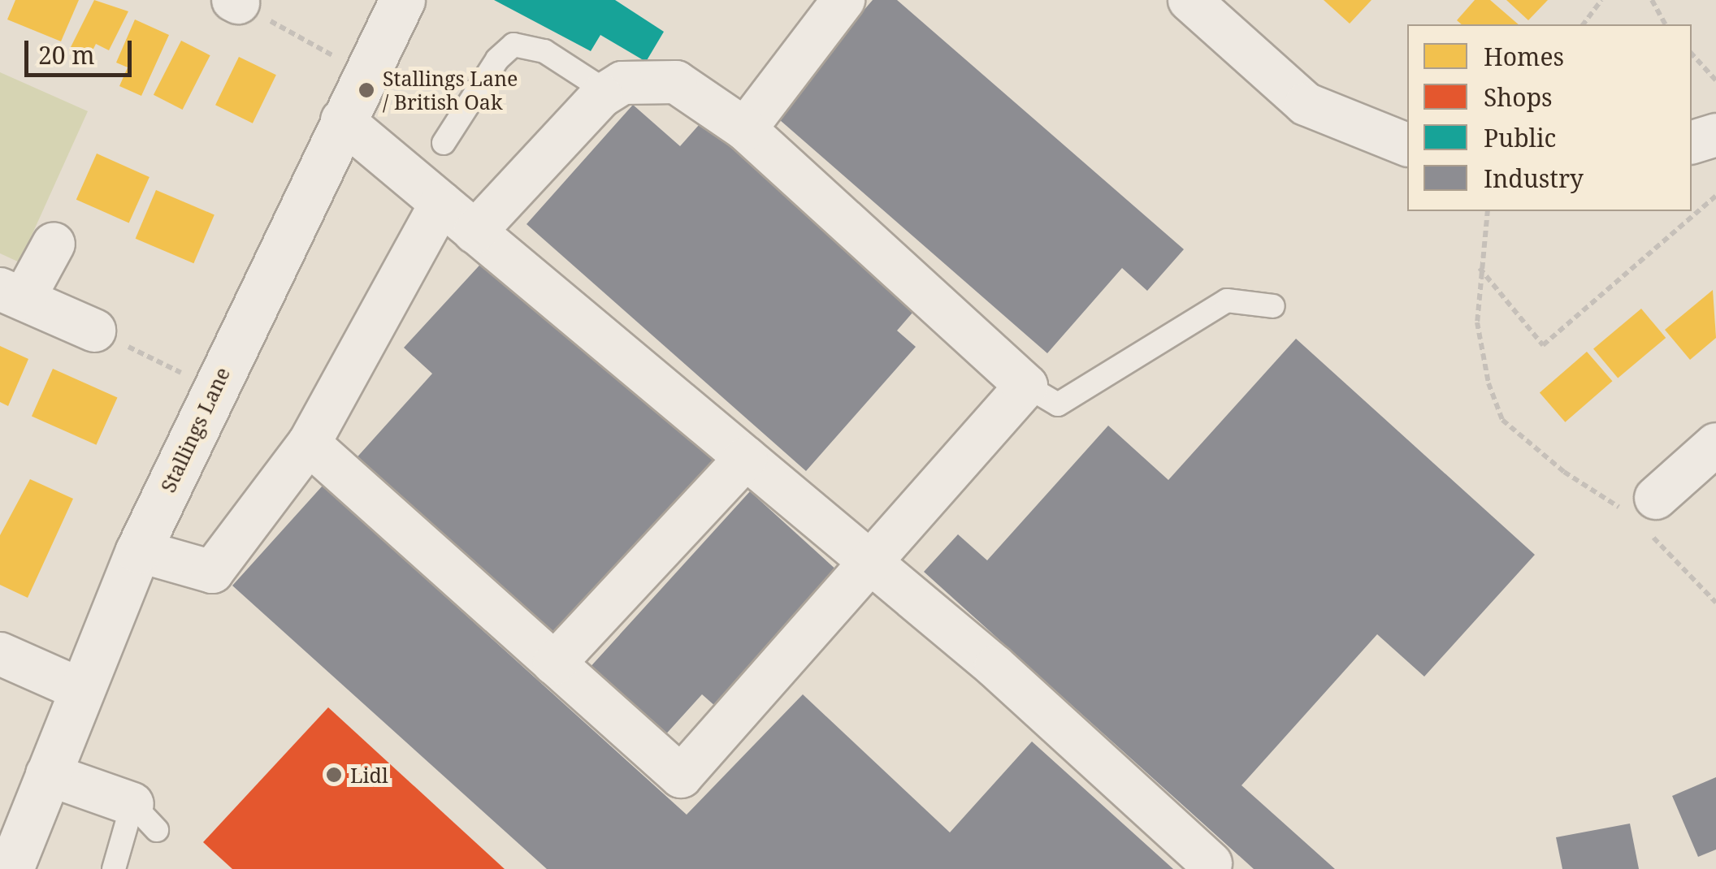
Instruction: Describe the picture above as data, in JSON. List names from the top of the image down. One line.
{"streets":{"main road":["Stallings Lane"]},"places":["Stallings Lane / British Oak","Lidl"],"legend":["Homes","Shops","Public","Industry"],"scale_bar":"20 m"}
